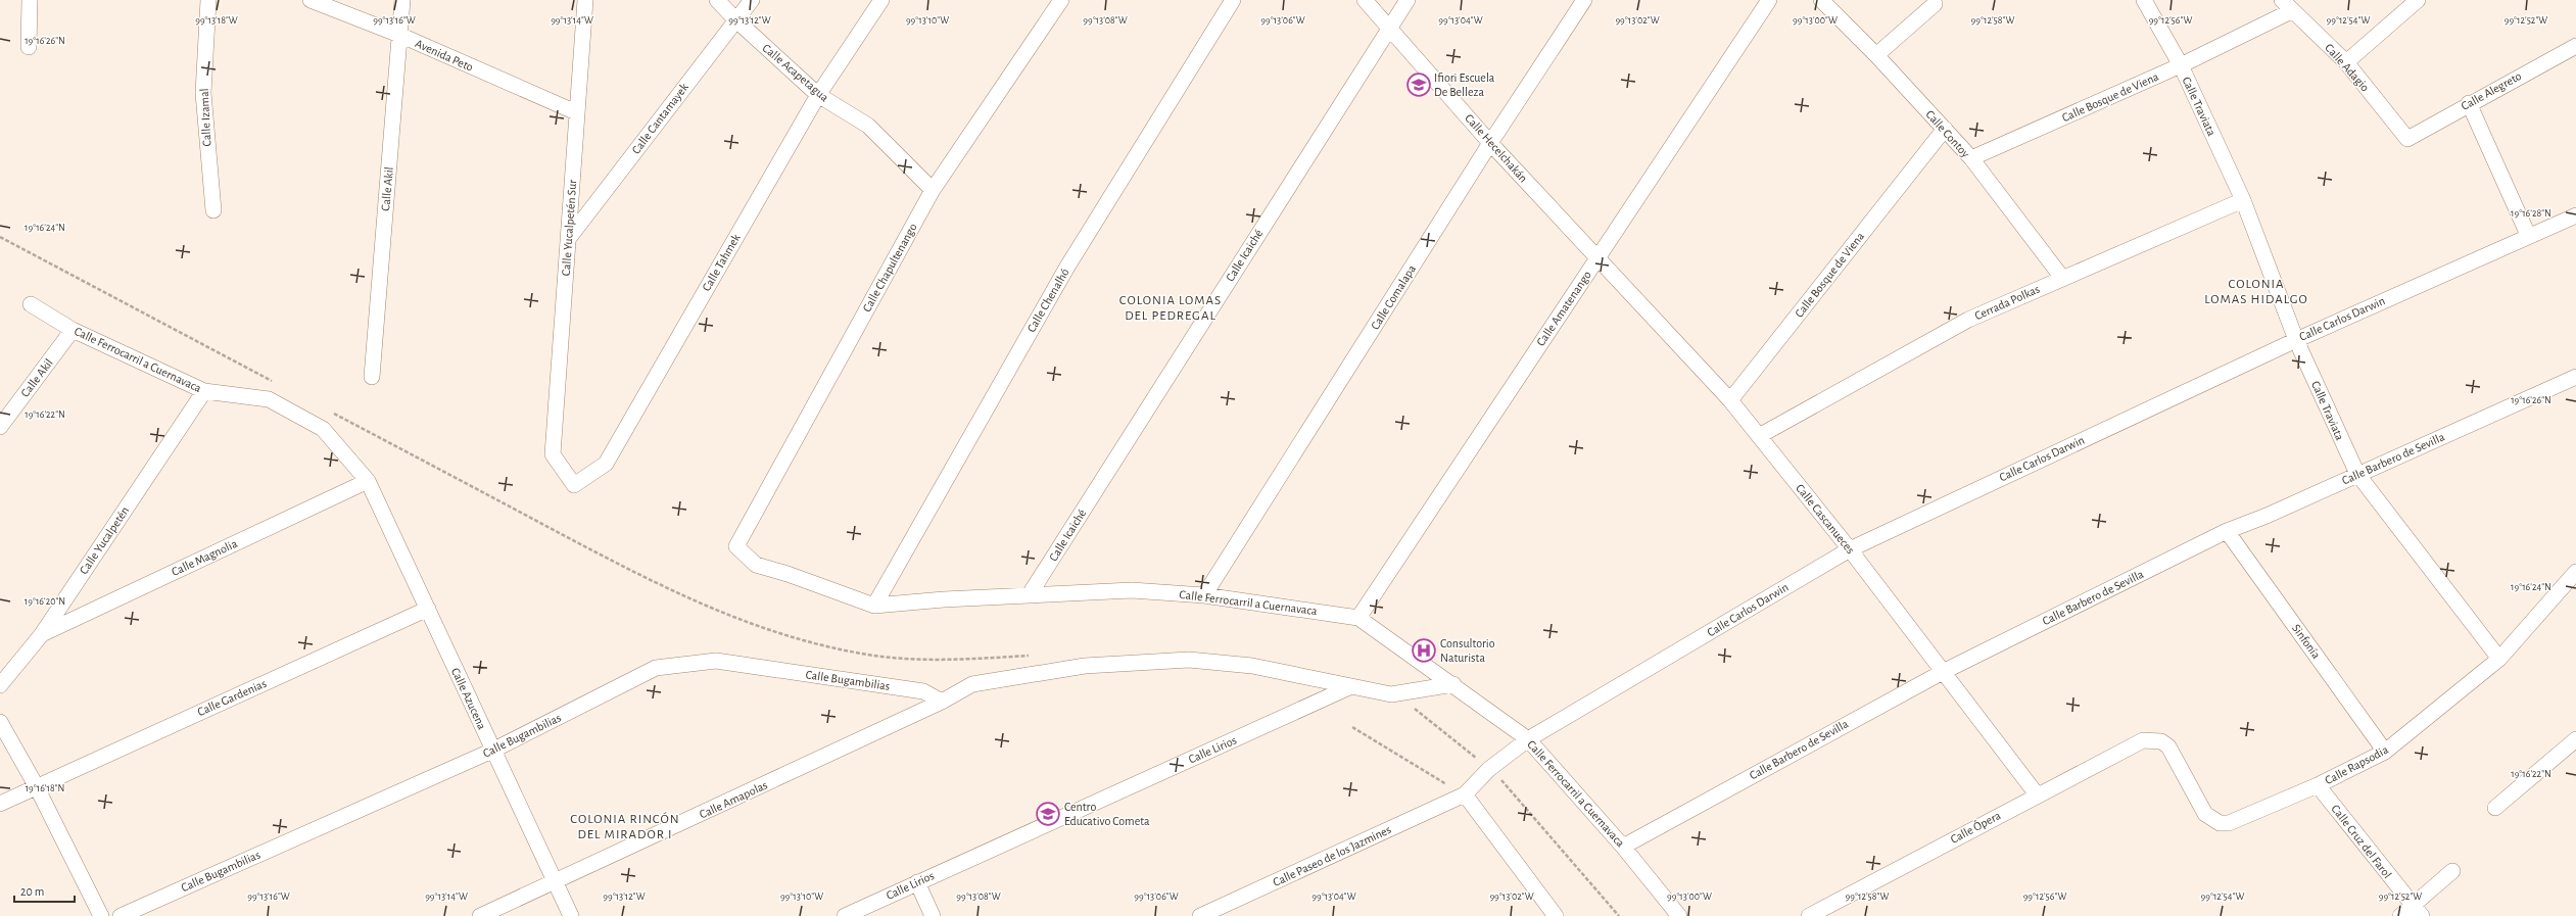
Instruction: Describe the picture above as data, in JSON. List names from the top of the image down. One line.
{"streets":{"street":["Avenida Peto","Calle Adagio","Calle Acapetagua","Calle Alegreto","Calle Bosque de Viena","Calle Traviata","Calle Izamal","Calle Cantamayek","Calle Contoy","Calle Hecelchakán","Calle Akil","Calle Yucalpetén Sur","Calle Icaiché","Calle Tahmek","Calle Chapultenango","Calle Comalapa","Calle Chenalhó","Cerrada Polkas","Calle Amatenango","Calle Carlos Darwin","Calle Ferrocarril a Cuernavaca","Calle Barbero de Sevilla","Calle Cascanueces","Calle Yucalpetén","Calle Magnolia","Sinfonía","Calle Bugambilias","Calle Gardenias","Calle Azucena","Calle Lirios","Calle Rapsodia","Calle Amapolas","Calle Ópera","Calle Cruz del Farol","Calle Paseo de los Jazmines"]},"crossings":[["Avenida Peto","Calle Akil"],["Avenida Peto","Calle Yucalpetén Sur"],["Calle Adagio","Calle Alegreto"],["Calle Adagio","Calle Bosque de Viena"],["Calle Acapetagua","Calle Cantamayek"],["Calle Acapetagua","Calle Tahmek"],["Calle Acapetagua","Calle Chapultenango"],["Calle Bosque de Viena","Calle Traviata"],["Calle Bosque de Viena","Calle Contoy"],["Calle Bosque de Viena","Calle Cascanueces"],["Calle Traviata","Cerrada Polkas"],["Calle Traviata","Calle Carlos Darwin"],["Calle Traviata","Calle Barbero de Sevilla"],["Calle Traviata","Calle Rapsodia"],["Calle Cantamayek","Calle Yucalpetén Sur"],["Calle Contoy","Cerrada Polkas"],["Calle Hecelchakán","Calle Icaiché"],["Calle Hecelchakán","Calle Comalapa"],["Calle Hecelchakán","Calle Amatenango"],["Calle Hecelchakán","Calle Cascanueces"],["Calle Akil","Calle Ferrocarril a Cuernavaca"],["Calle Yucalpetén Sur","Calle Tahmek"],["Calle Icaiché","Calle Ferrocarril a Cuernavaca"],["Calle Chapultenango","Calle Ferrocarril a Cuernavaca"],["Calle Comalapa","Calle Ferrocarril a Cuernavaca"],["Calle Chenalhó","Calle Ferrocarril a Cuernavaca"],["Cerrada Polkas","Calle Cascanueces"],["Calle Amatenango","Calle Ferrocarril a Cuernavaca"],["Calle Amatenango","Calle Cascanueces"],["Calle Carlos Darwin","Calle Ferrocarril a Cuernavaca"],["Calle Carlos Darwin","Calle Cascanueces"],["Calle Carlos Darwin","Calle Paseo de los Jazmines"],["Calle Ferrocarril a Cuernavaca","Calle Barbero de Sevilla"],["Calle Ferrocarril a Cuernavaca","Calle Yucalpetén"],["Calle Ferrocarril a Cuernavaca","Calle Magnolia"],["Calle Ferrocarril a Cuernavaca","Calle Azucena"],["Calle Barbero de Sevilla","Calle Cascanueces"],["Calle Barbero de Sevilla","Sinfonía"],["Calle Cascanueces","Calle Ópera"],["Calle Yucalpetén","Calle Magnolia"],["Calle Magnolia","Calle Azucena"],["Sinfonía","Calle Rapsodia"],["Calle Bugambilias","Calle Azucena"],["Calle Bugambilias","Calle Amapolas"],["Calle Gardenias","Calle Azucena"],["Calle Azucena","Calle Amapolas"],["Calle Rapsodia","Calle Ópera"],["Calle Rapsodia","Calle Cruz del Farol"]],"districts":["COLONIA LOMAS HIDALGO","COLONIA LOMAS DEL PEDREGAL","COLONIA RINCÓN DEL MIRADOR I"],"places":{"school or university":["Ifiori Escuela De Belleza","Centro Educativo Cometa"],"hospital":["Consultorio Naturista"]},"scale_bar":"20 m","coordinates":["99°13'18\"W","99°13'16\"W","99°13'14\"W","99°13'12\"W","99°13'10\"W","99°13'08\"W","99°13'06\"W","99°13'04\"W","99°13'02\"W","99°13'00\"W","99°12'58\"W","99°12'56\"W","99°12'54\"W","99°12'52\"W","19°16'26\"N","19°16'28\"N","19°16'24\"N","19°16'22\"N","19°16'20\"N","19°16'18\"N"]}
